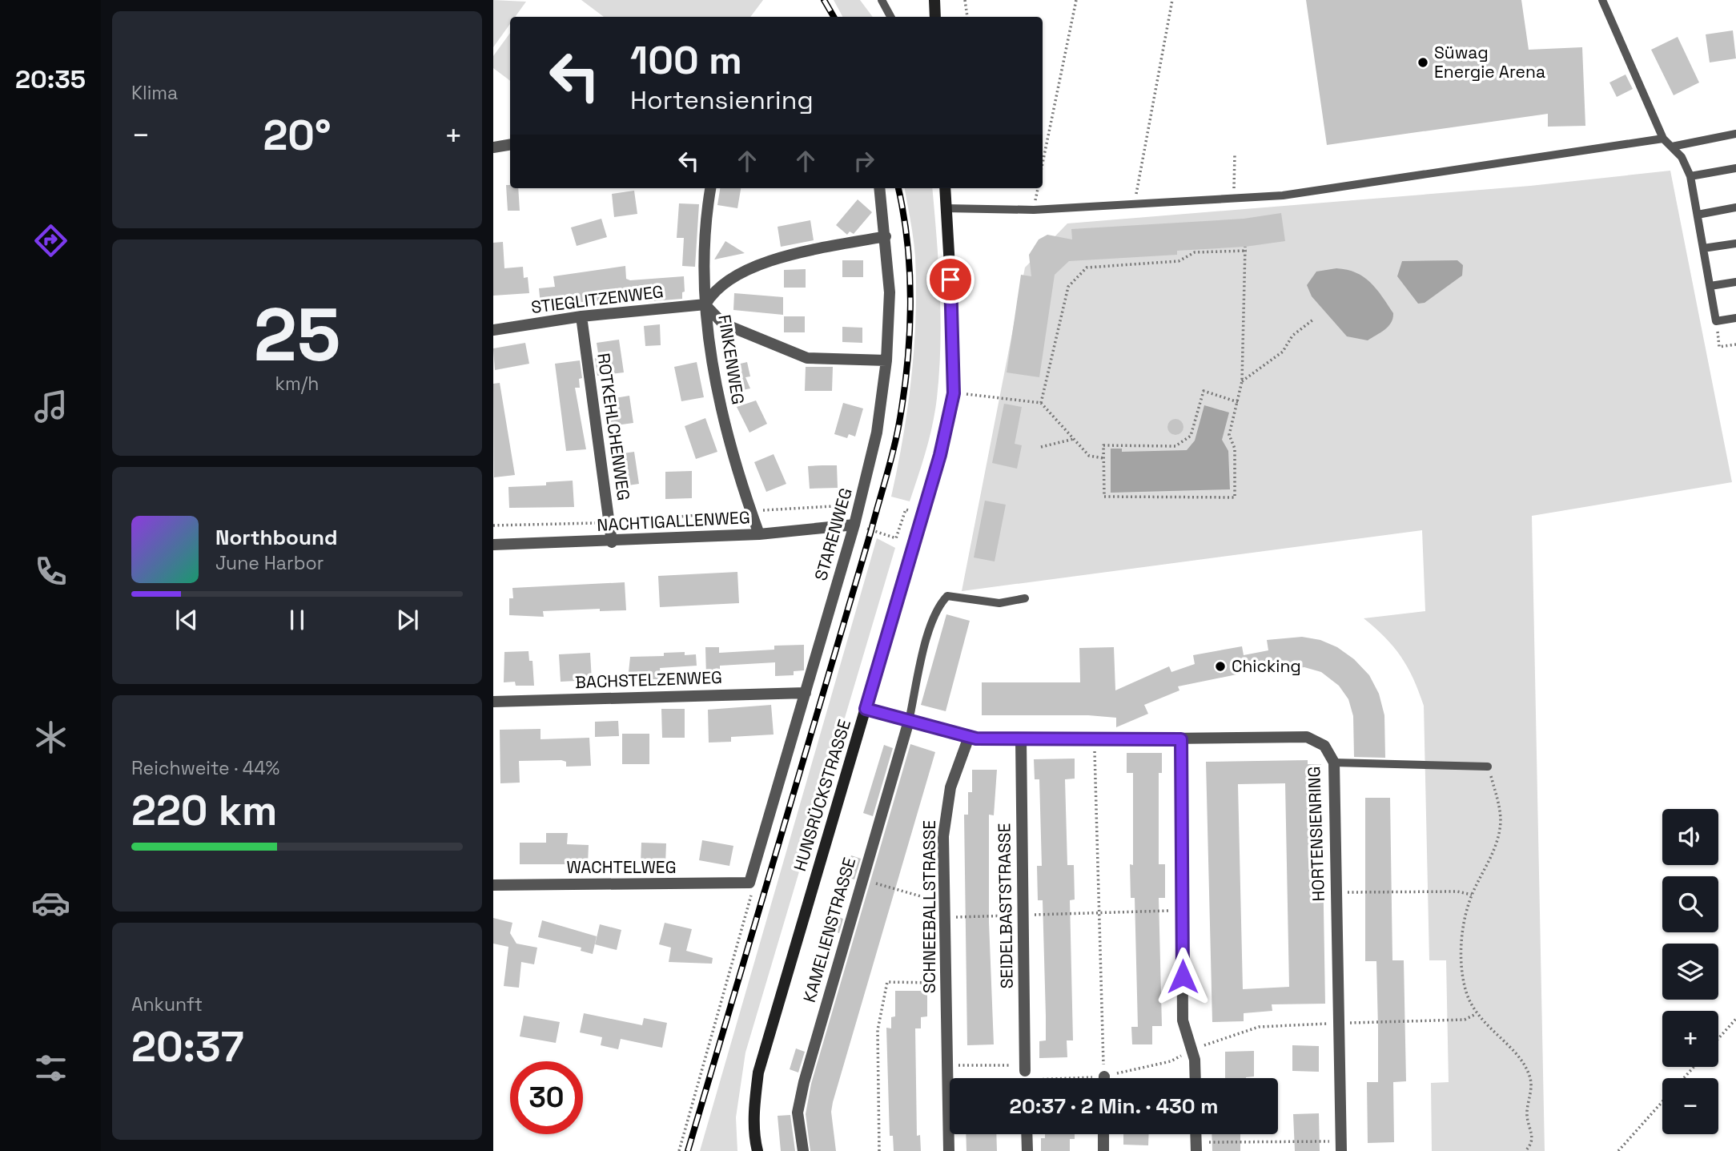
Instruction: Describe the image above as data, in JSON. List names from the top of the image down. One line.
{"streets":{"main road":["HUNSRÜCKSTRASSE"],"street":["STIEGLITZENWEG","FINKENWEG","ROTKEHLCHENWEG","NACHTIGALLENWEG","STARENWEG","BACHSTELZENWEG","HORTENSIENRING","WACHTELWEG","SEIDELBASTSTRASSE","SCHNEEBALLSTRASSE","KAMELIENSTRASSE"]},"crossings":[["STIEGLITZENWEG","FINKENWEG"],["STIEGLITZENWEG","ROTKEHLCHENWEG"],["FINKENWEG","NACHTIGALLENWEG"],["ROTKEHLCHENWEG","NACHTIGALLENWEG"],["NACHTIGALLENWEG","STARENWEG"],["STARENWEG","BACHSTELZENWEG"],["STARENWEG","WACHTELWEG"],["HUNSRÜCKSTRASSE","HORTENSIENRING"],["HORTENSIENRING","SEIDELBASTSTRASSE"],["HORTENSIENRING","SCHNEEBALLSTRASSE"],["HORTENSIENRING","KAMELIENSTRASSE"]],"places":["Süwag Energie Arena","Chicking"],"page":{"tabs":"20:35","tile":["Klima",["25","km/h"],["Reichweite · 44%","220 km"],["Ankunft","20:37"]],"turn":["100 m","Hortensienring"],"heat":["−","20°","+"],"song":["Northbound","June Harbor"],"map_buttons":["+","−"],"limit":"30","trip":"20:37 · 2 Min. · 430 m"}}
